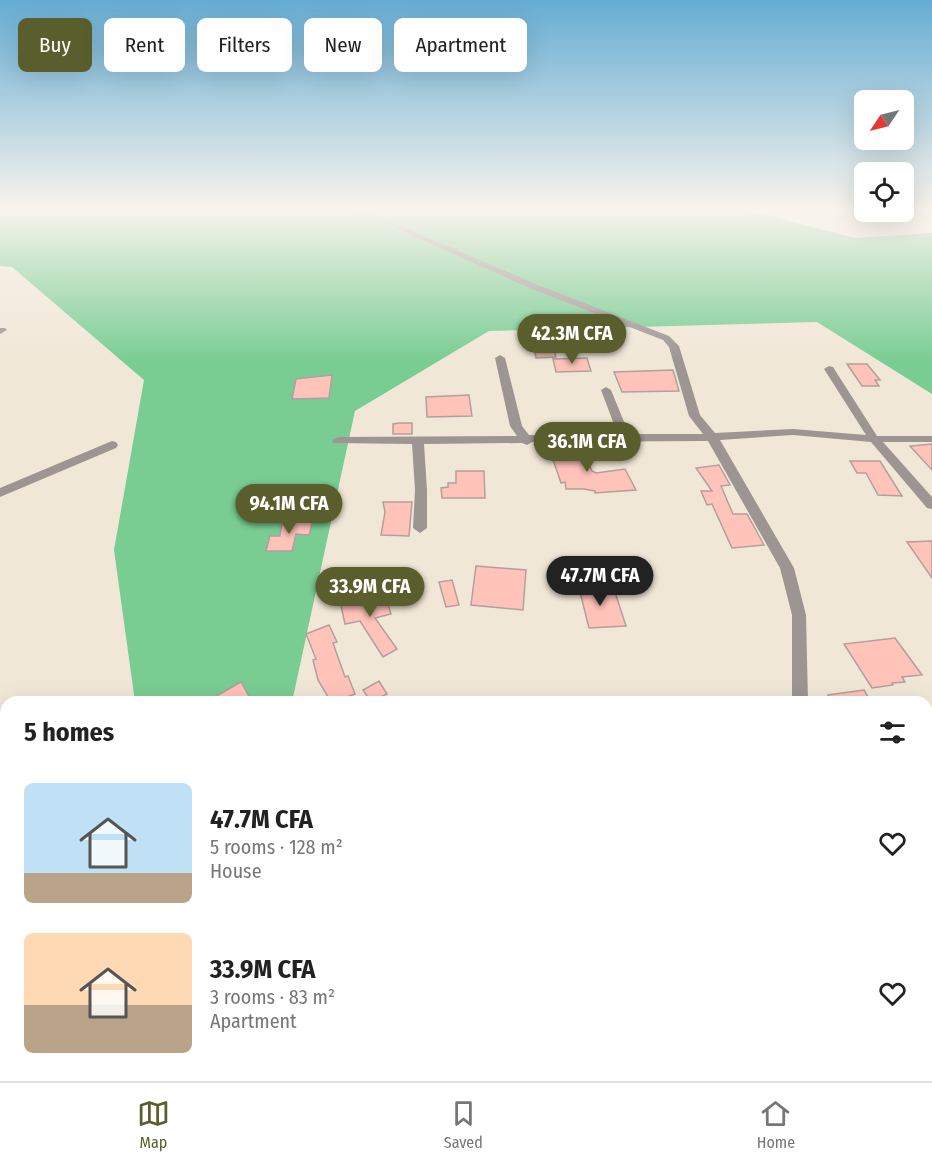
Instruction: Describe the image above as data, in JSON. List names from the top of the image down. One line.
{"north":"bottom left","page":{"chip":["Buy","Rent","Filters","New","Apartment"],"price":["42.3M CFA","36.1M CFA","94.1M CFA","47.7M CFA","33.9M CFA"],"heading":"5 homes","list":[{"name":"47.7M CFA","note":"5 rooms · 128 m² · House"},{"name":"33.9M CFA","note":"3 rooms · 83 m² · Apartment"}],"tabs":["Map","Saved","Home"]}}
